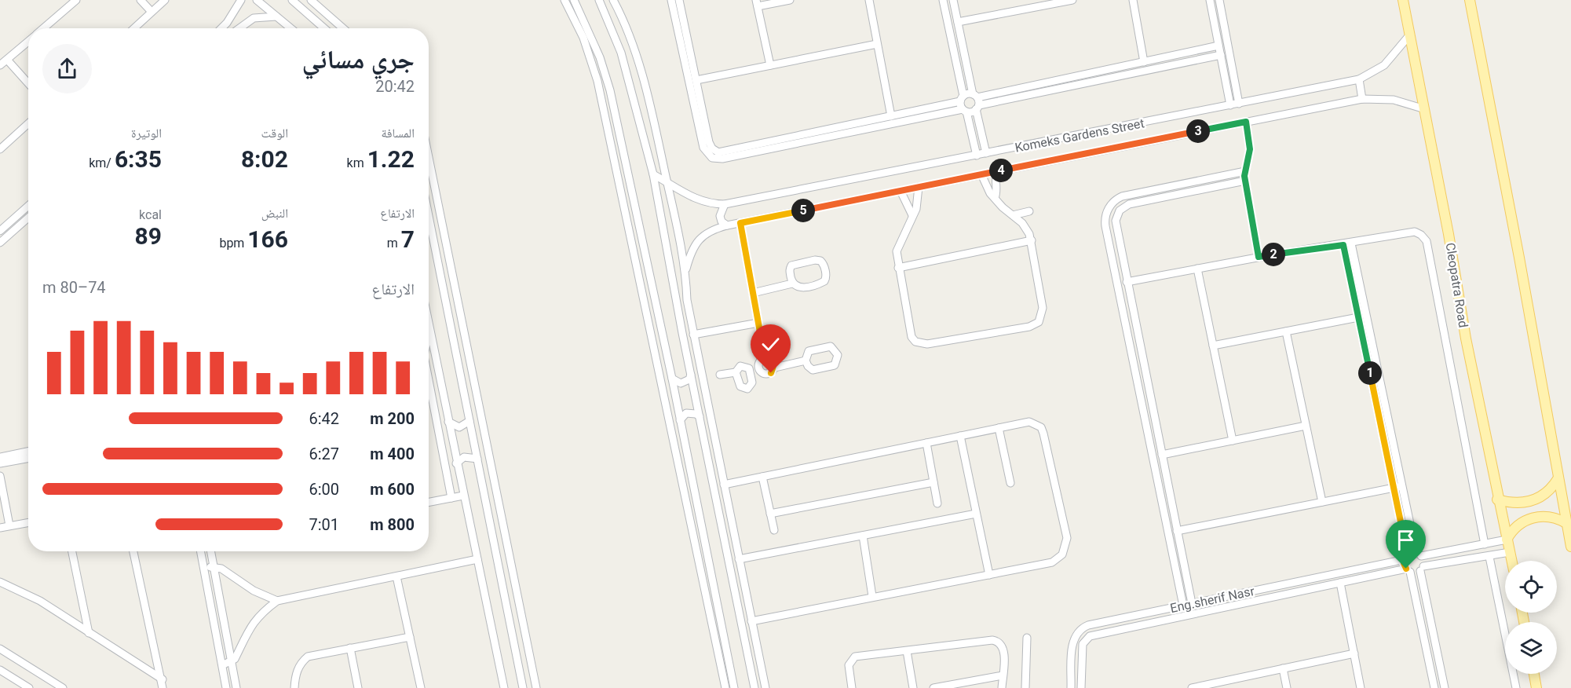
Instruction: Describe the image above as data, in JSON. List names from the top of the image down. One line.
{"streets":{"main road":["Cleopatra Road"],"street":["Komeks Gardens Street","Eng.sherif Nasr"]},"crossings":[["Komeks Gardens Street","Cleopatra Road"],["Cleopatra Road","Eng.sherif Nasr"]],"page":{"heading":["جري مسائي","20:42"],"stats":[["المسافة","1.22 km"],["الوقت","8:02"],["الوتيرة","6:35 /km"],["الارتفاع","7 m"],["النبض","166 bpm"],["kcal","89"]],"pins":["3","4","5","2","1"],"chart":["الارتفاع","74–80 m"],"list":[{"name":"200 m","note":"6:42"},{"name":"400 m","note":"6:27"},{"name":"600 m","note":"6:00"},{"name":"800 m","note":"7:01"}]}}
